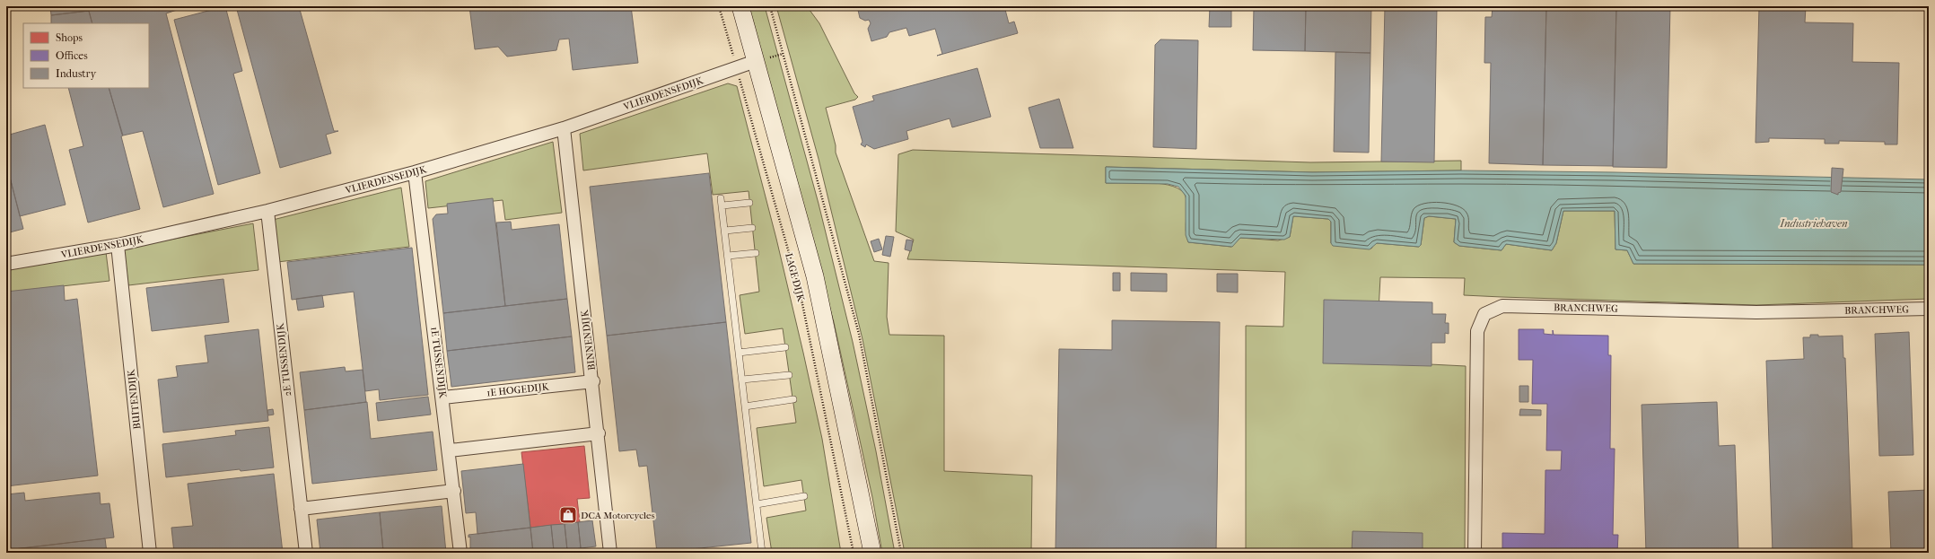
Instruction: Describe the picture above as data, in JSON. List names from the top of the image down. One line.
{"streets":{"main road":["LAGE DIJK"],"street":["VLIERDENSEDIJK","BRANCHWEG","BINNENDIJK","2E TUSSENDIJK","1E TUSSENDIJK","1E HOGEDIJK","BUITENDIJK"]},"crossings":[["VLIERDENSEDIJK","LAGE DIJK"],["VLIERDENSEDIJK","BINNENDIJK"],["VLIERDENSEDIJK","2E TUSSENDIJK"],["VLIERDENSEDIJK","1E TUSSENDIJK"],["VLIERDENSEDIJK","BUITENDIJK"],["BINNENDIJK","1E HOGEDIJK"],["1E TUSSENDIJK","1E HOGEDIJK"]],"water":["Industriehaven"],"places":{"shop":["DCA Motorcycles"]},"legend":["Shops","Offices","Industry"]}
